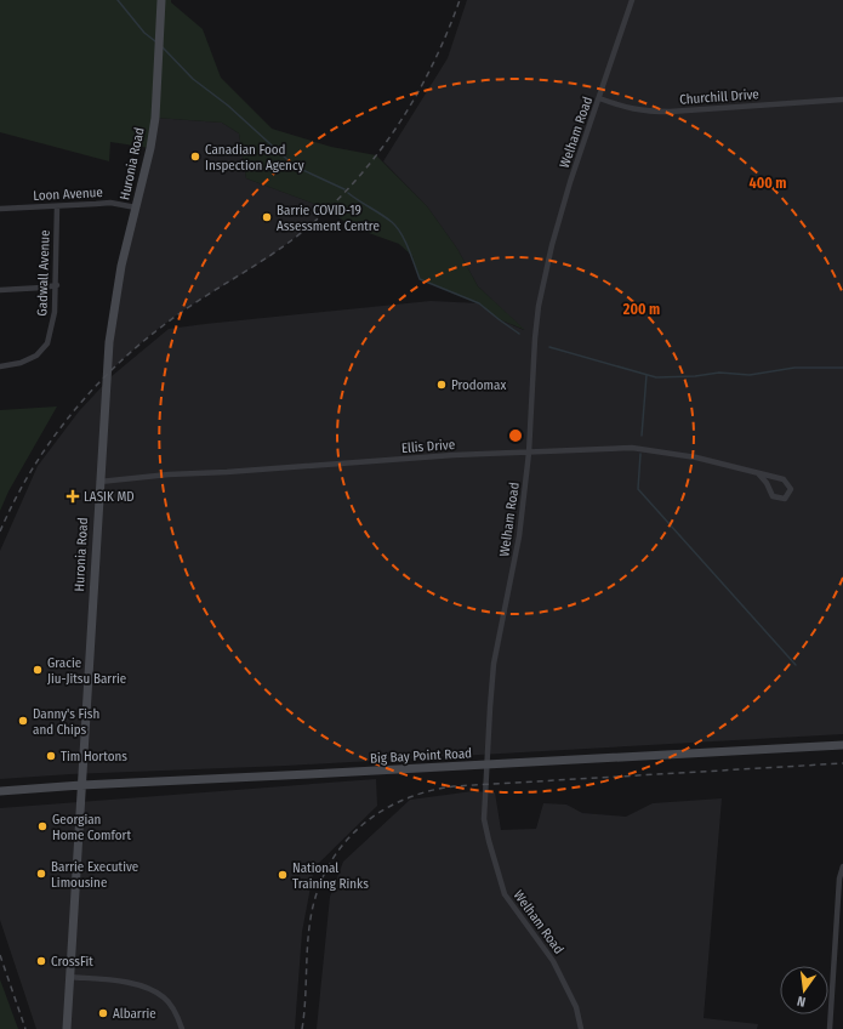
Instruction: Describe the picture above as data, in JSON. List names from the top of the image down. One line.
{"streets":{"main road":["Huronia Road","Big Bay Point Road"],"street":["Churchill Drive","Welham Road","Loon Avenue","Gadwall Avenue","Ellis Drive"]},"crossings":[["Churchill Drive","Welham Road"],["Welham Road","Ellis Drive"],["Welham Road","Big Bay Point Road"],["Huronia Road","Loon Avenue"],["Huronia Road","Ellis Drive"],["Huronia Road","Big Bay Point Road"],["Loon Avenue","Gadwall Avenue"]],"places":{"other":["Canadian Food Inspection Agency","Barrie COVID-19 Assessment Centre","Prodomax","Gracie Jiu-Jitsu Barrie","Danny's Fish and Chips","Tim Hortons","Georgian Home Comfort","Barrie Executive Limousine","National Training Rinks","CrossFit","Albarrie"],"health":["LASIK MD"]},"north":"bottom","rings":["400 m","200 m"]}
